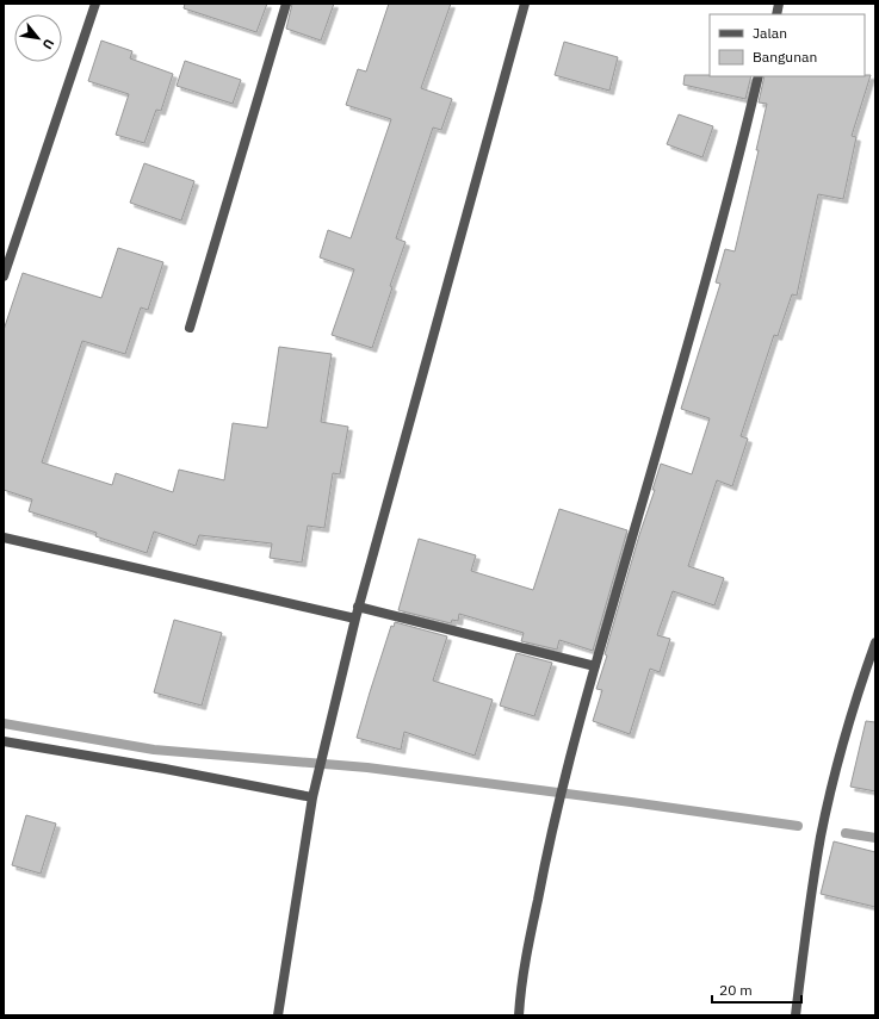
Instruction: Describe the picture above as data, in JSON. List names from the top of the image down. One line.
{"legend":["Jalan","Bangunan"],"scale_bar":"20 m","north":"bottom right"}
